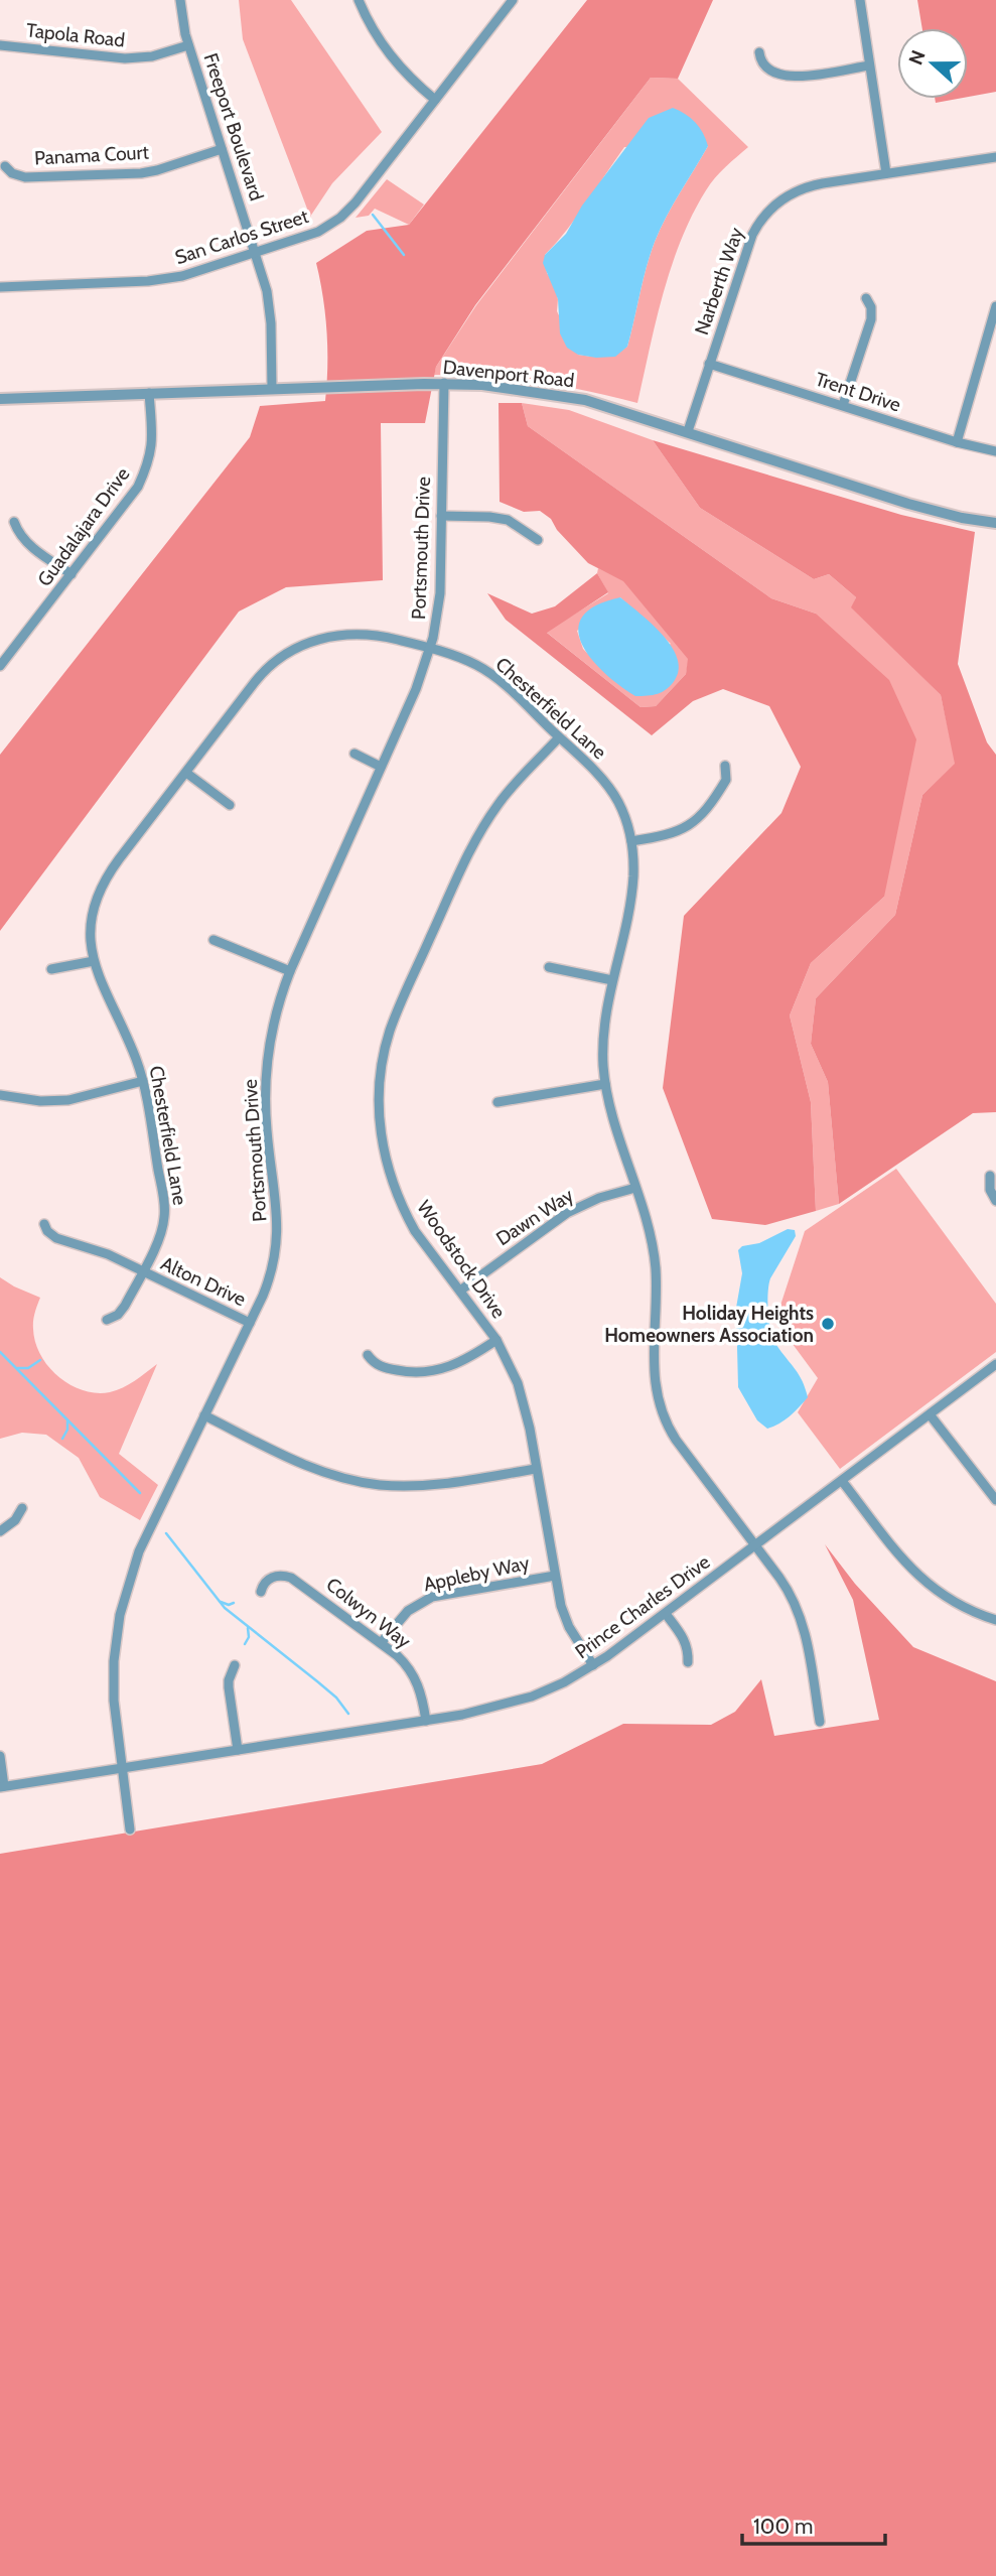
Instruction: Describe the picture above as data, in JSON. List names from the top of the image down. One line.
{"streets":{"street":["Tapola Road","Freeport Boulevard","Panama Court","San Carlos Street","Narberth Way","Davenport Road","Trent Drive","Guadalajara Drive","Portsmouth Drive","Chesterfield Lane","Dawn Way","Woodstock Drive","Alton Drive","Appleby Way","Prince Charles Drive","Colwyn Way"]},"crossings":[["Tapola Road","Freeport Boulevard"],["Freeport Boulevard","Panama Court"],["Freeport Boulevard","San Carlos Street"],["Freeport Boulevard","Davenport Road"],["Narberth Way","Davenport Road"],["Narberth Way","Trent Drive"],["Davenport Road","Guadalajara Drive"],["Davenport Road","Portsmouth Drive"],["Portsmouth Drive","Chesterfield Lane"],["Portsmouth Drive","Alton Drive"],["Portsmouth Drive","Prince Charles Drive"],["Chesterfield Lane","Dawn Way"],["Chesterfield Lane","Woodstock Drive"],["Chesterfield Lane","Alton Drive"],["Chesterfield Lane","Prince Charles Drive"],["Dawn Way","Woodstock Drive"],["Woodstock Drive","Appleby Way"],["Woodstock Drive","Prince Charles Drive"],["Appleby Way","Colwyn Way"],["Prince Charles Drive","Colwyn Way"]],"places":["Holiday Heights Homeowners Association"],"scale_bar":"100 m","north":"left"}
